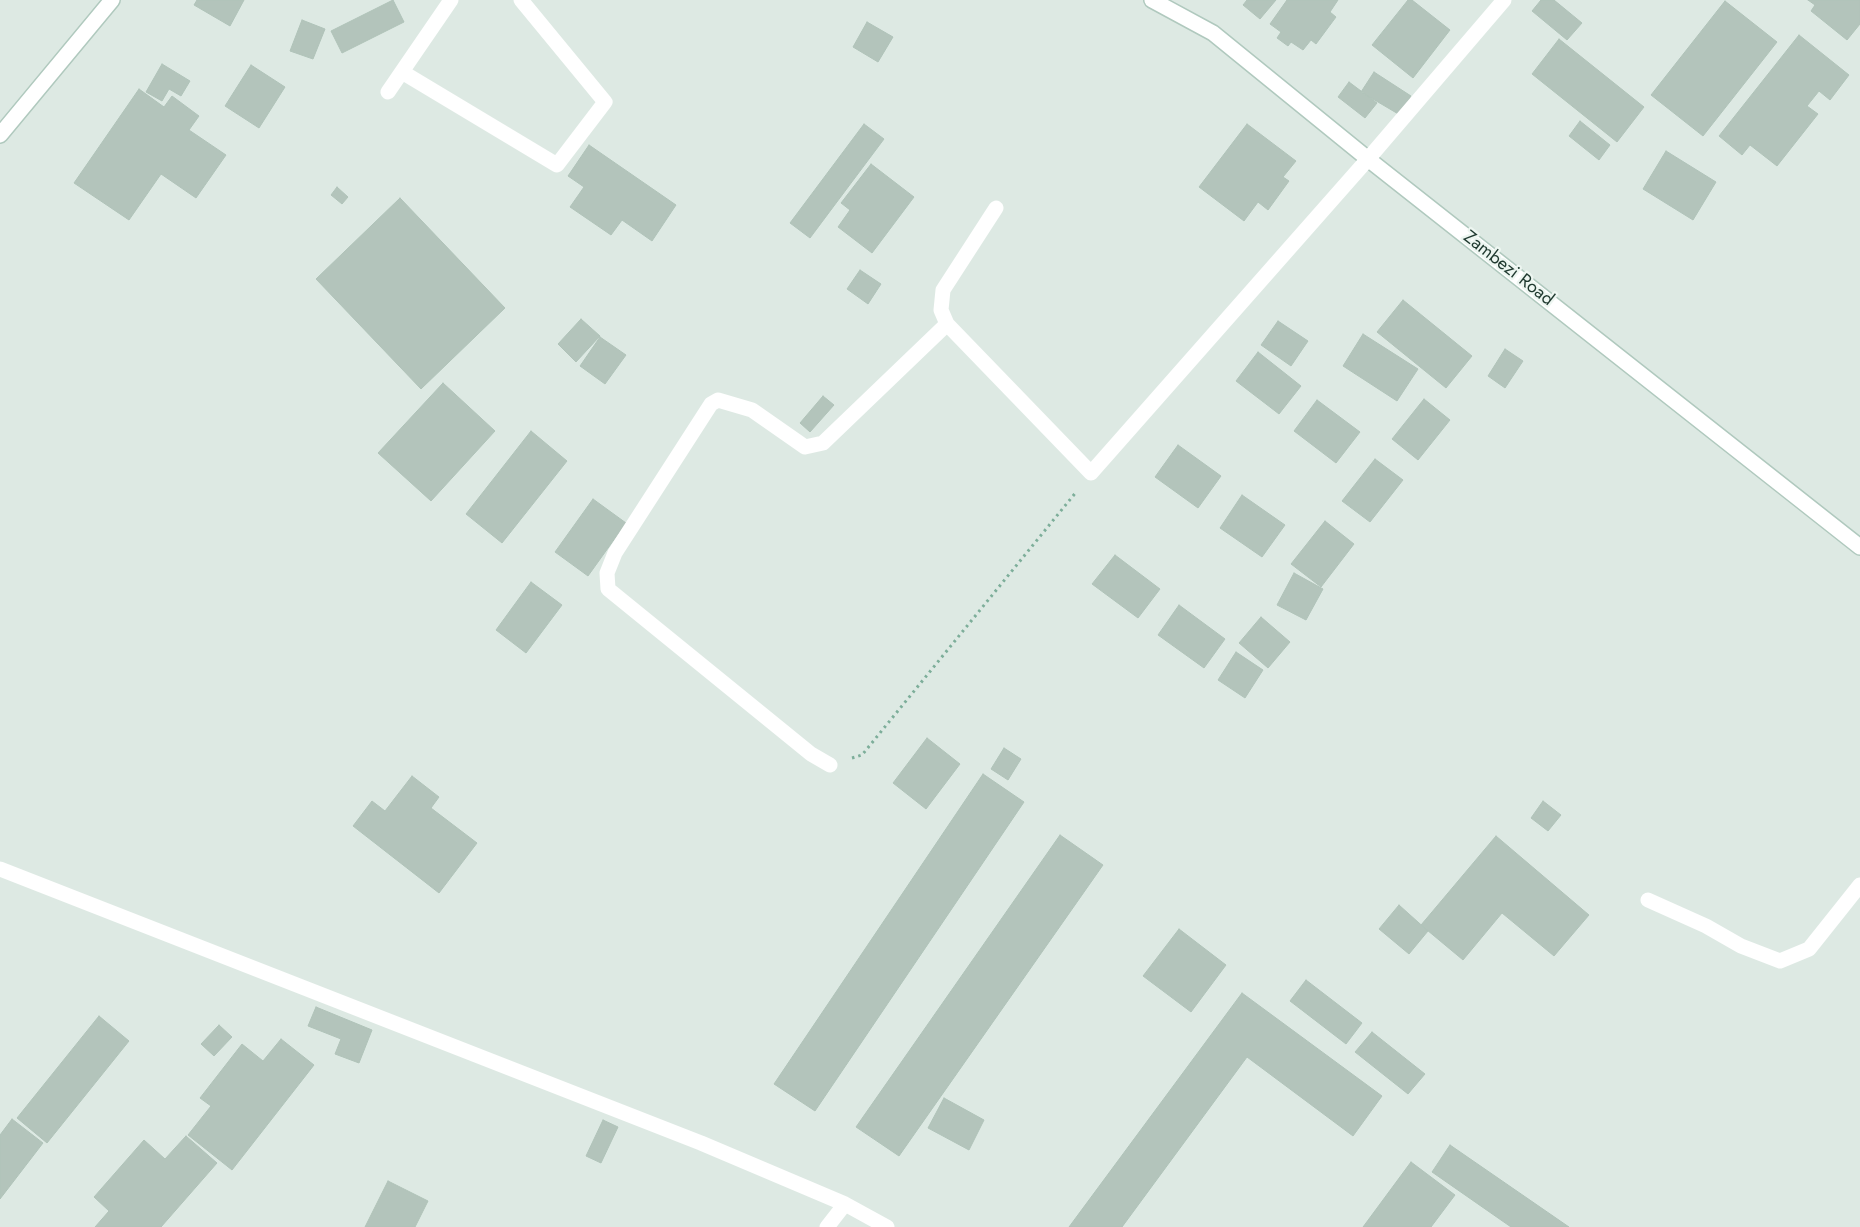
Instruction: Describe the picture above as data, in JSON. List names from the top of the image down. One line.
{"streets":{"street":["Zambezi Road"]}}
